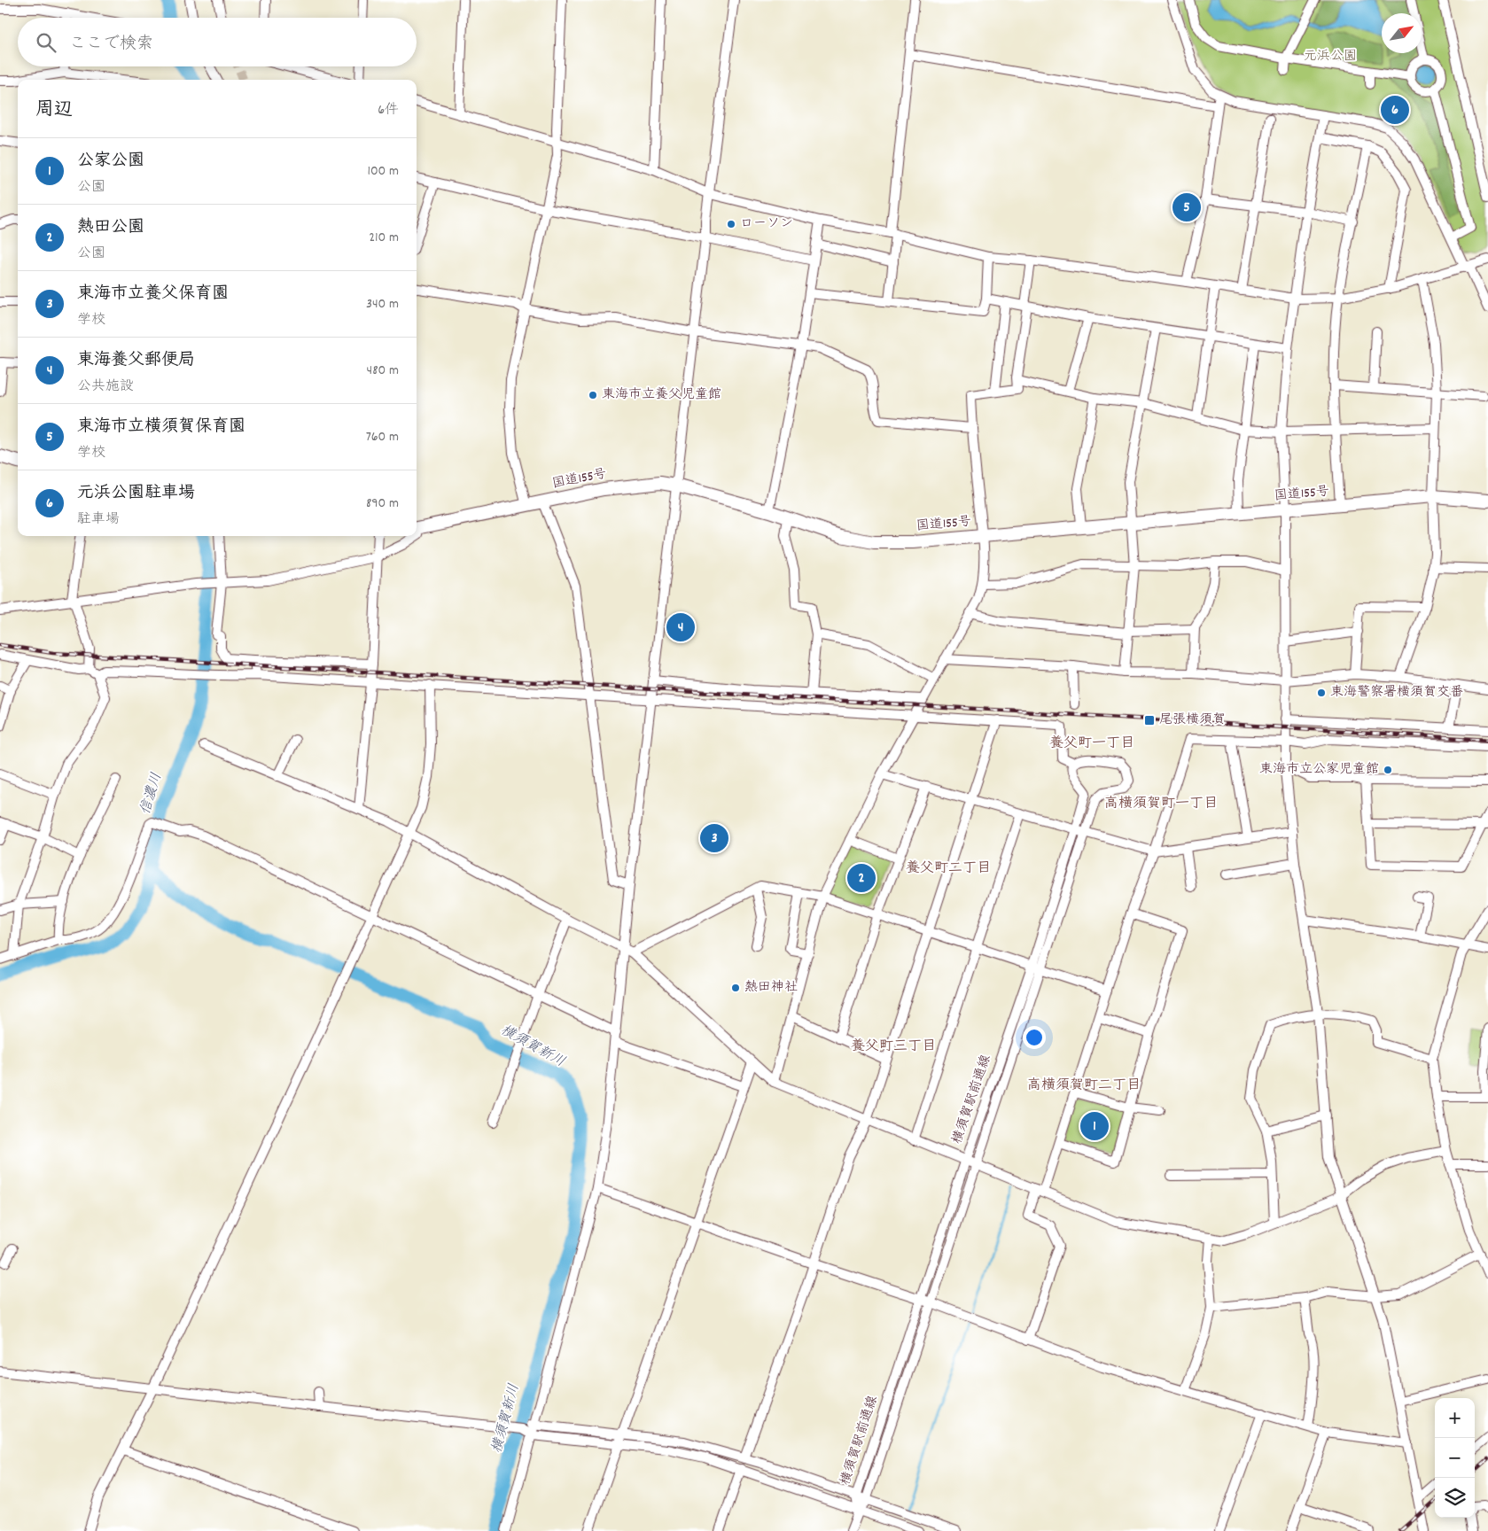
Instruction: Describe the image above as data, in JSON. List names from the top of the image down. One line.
{"streets":{"highway":["国道155号"],"street":["横須賀駅前通線"]},"districts":["養父町一丁目","高横須賀町一丁目","養父町二丁目","養父町三丁目","高横須賀町二丁目"],"water":["信濃川","横須賀新川"],"parks":["元浜公園"],"places":{"other":["ローソン","東海市立養父児童館","東海警察署横須賀交番","東海市立公家児童館","熱田神社"],"transit":["尾張横須賀"]},"north":"top right","page":{"search":"ここで検索","heading":["周辺","6件"],"pins":["6","5","4","3","2","1"],"list":[{"mark":"1","name":"公家公園","note":"公園","value":"100 m"},{"mark":"2","name":"熱田公園","note":"公園","value":"210 m"},{"mark":"3","name":"東海市立養父保育園","note":"学校","value":"340 m"},{"mark":"4","name":"東海養父郵便局","note":"公共施設","value":"480 m"},{"mark":"5","name":"東海市立横須賀保育園","note":"学校","value":"760 m"},{"mark":"6","name":"元浜公園駐車場","note":"駐車場","value":"890 m"}],"map_buttons":["+","−"]}}
